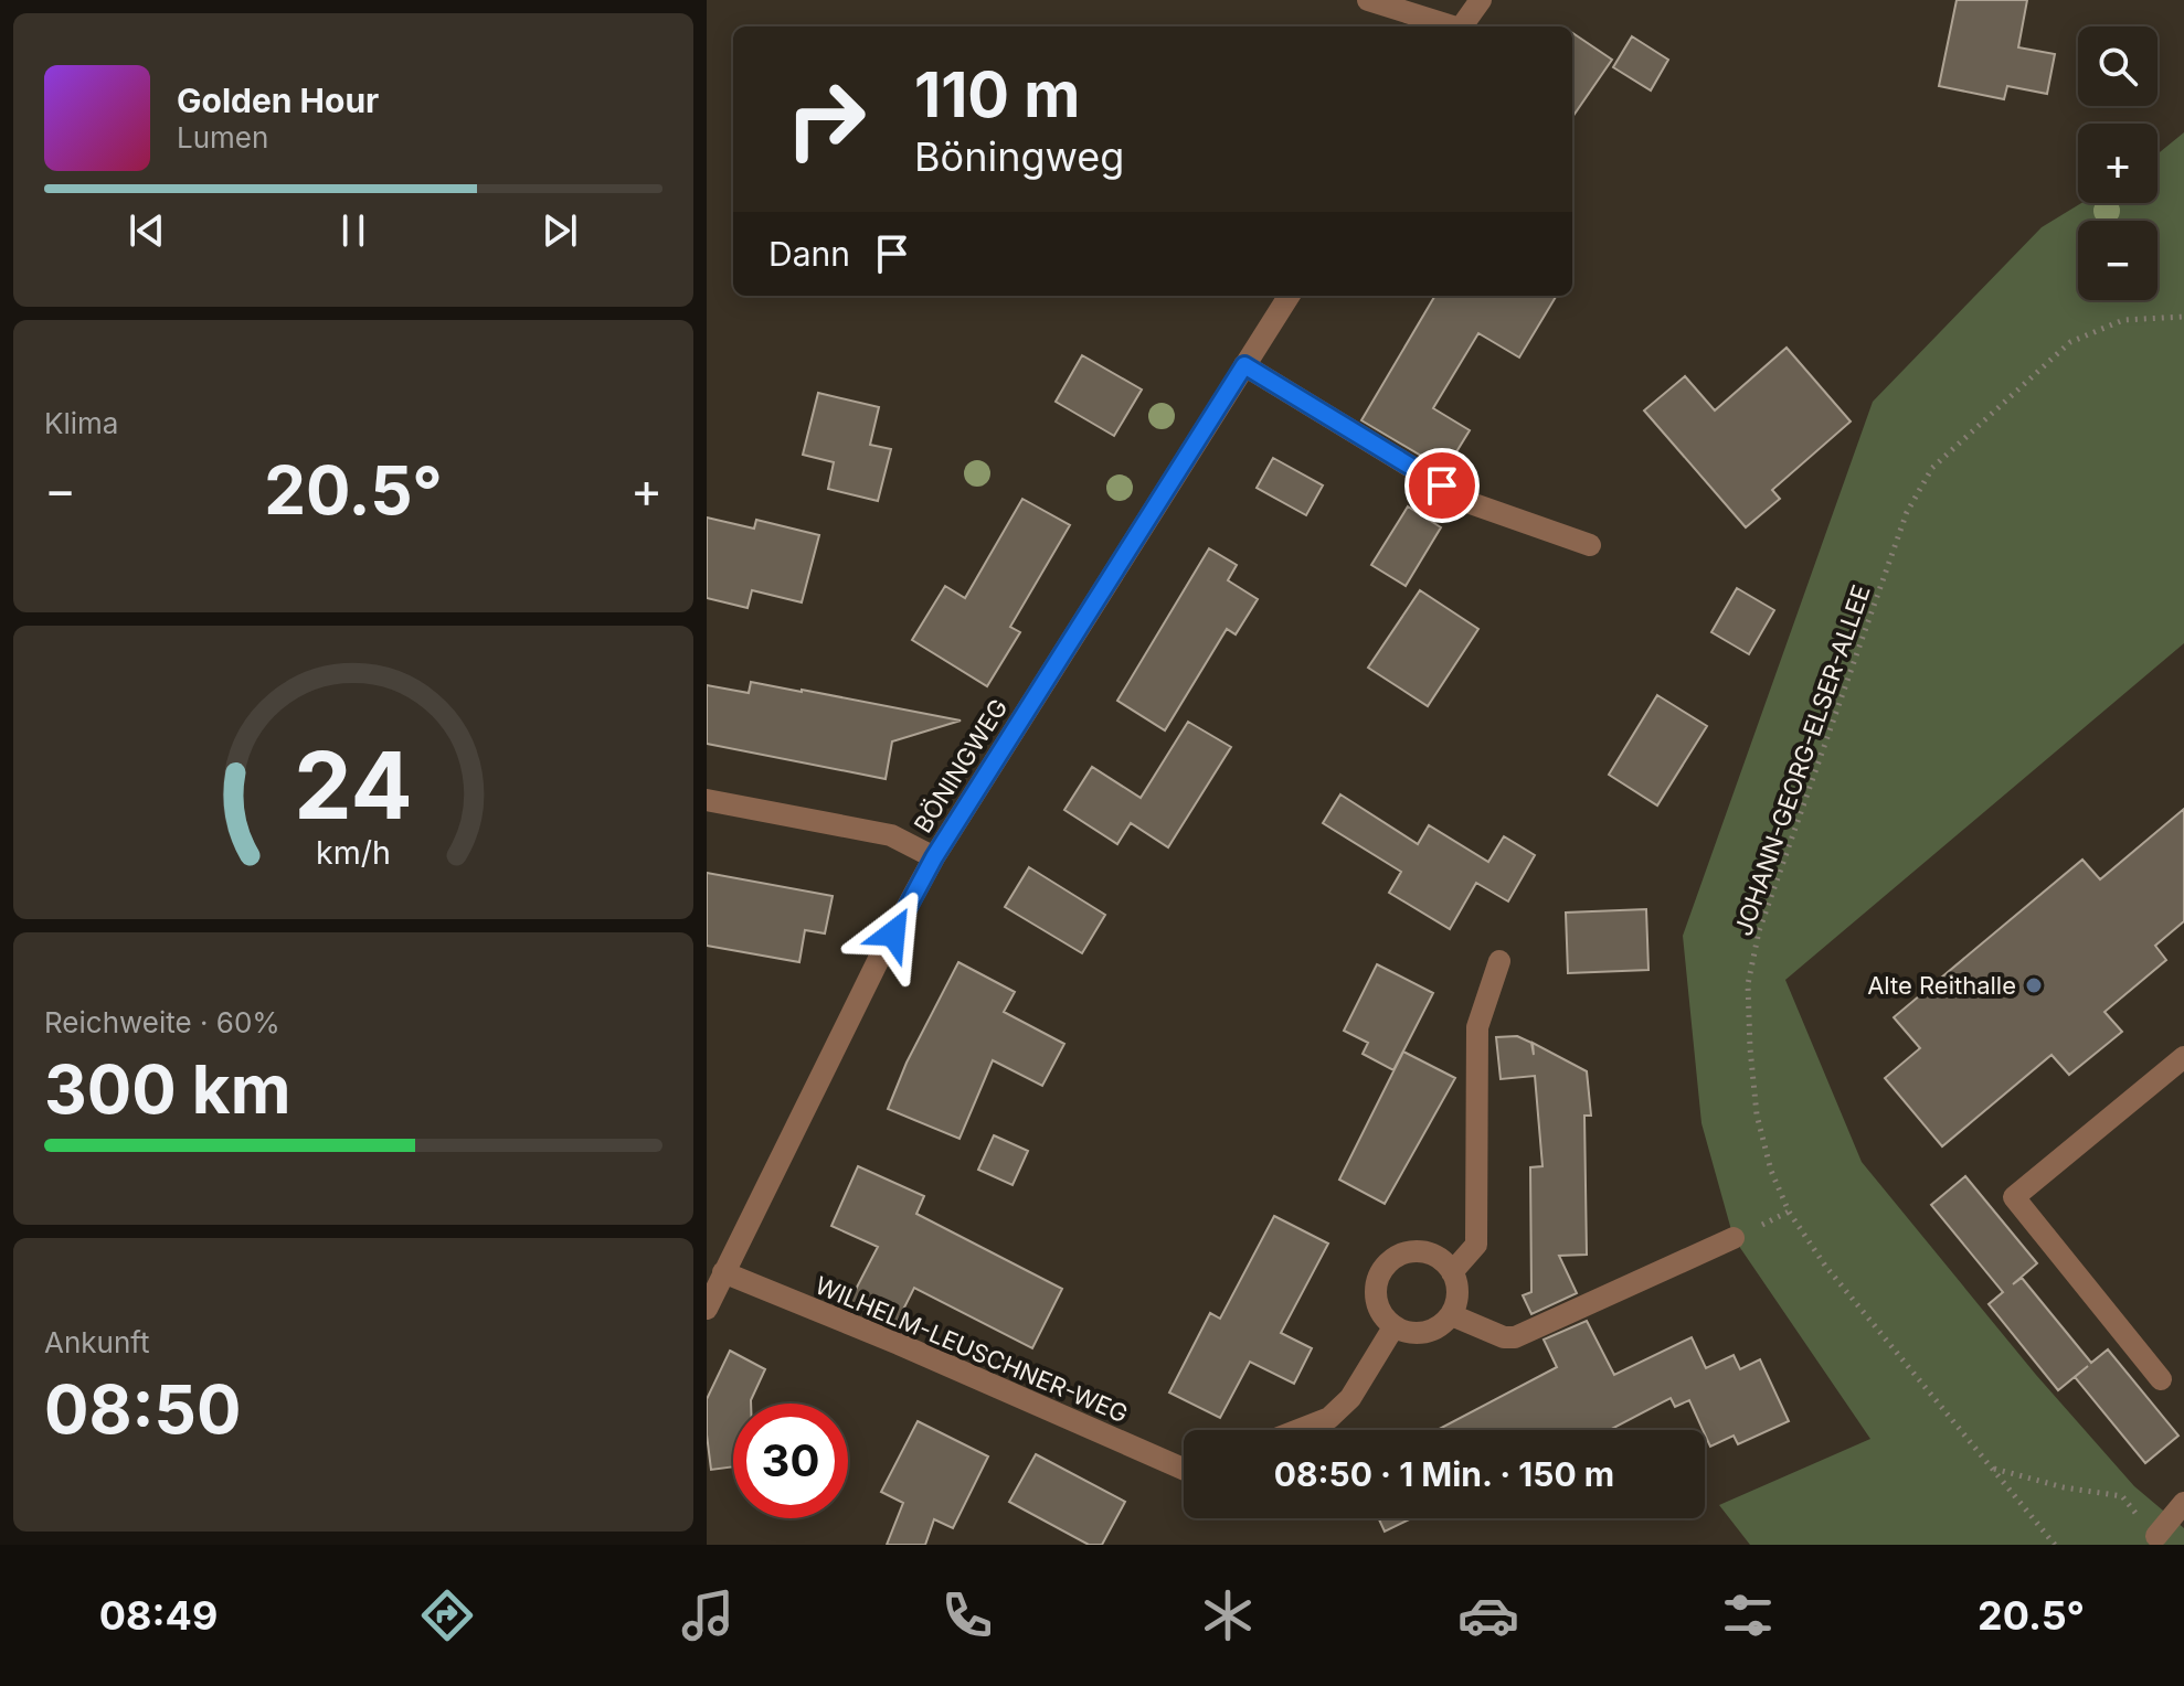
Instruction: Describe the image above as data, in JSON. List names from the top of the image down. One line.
{"streets":{"street":["BÖNINGWEG","WILHELM-LEUSCHNER-WEG"],"path":["JOHANN-GEORG-ELSER-ALLEE"]},"crossings":[["BÖNINGWEG","WILHELM-LEUSCHNER-WEG"]],"places":["Alte Reithalle"],"page":{"map_buttons":["+","−"],"turn":["110 m","Böningweg"],"song":["Golden Hour","Lumen"],"then":"Dann","tile":["Klima",["Reichweite · 60%","300 km"],["Ankunft","08:50"]],"heat":["−","20.5°","+"],"limit":"30","trip":"08:50 · 1 Min. · 150 m","tabs":["08:49","20.5°"],"gauge":["24","km/h"]}}
